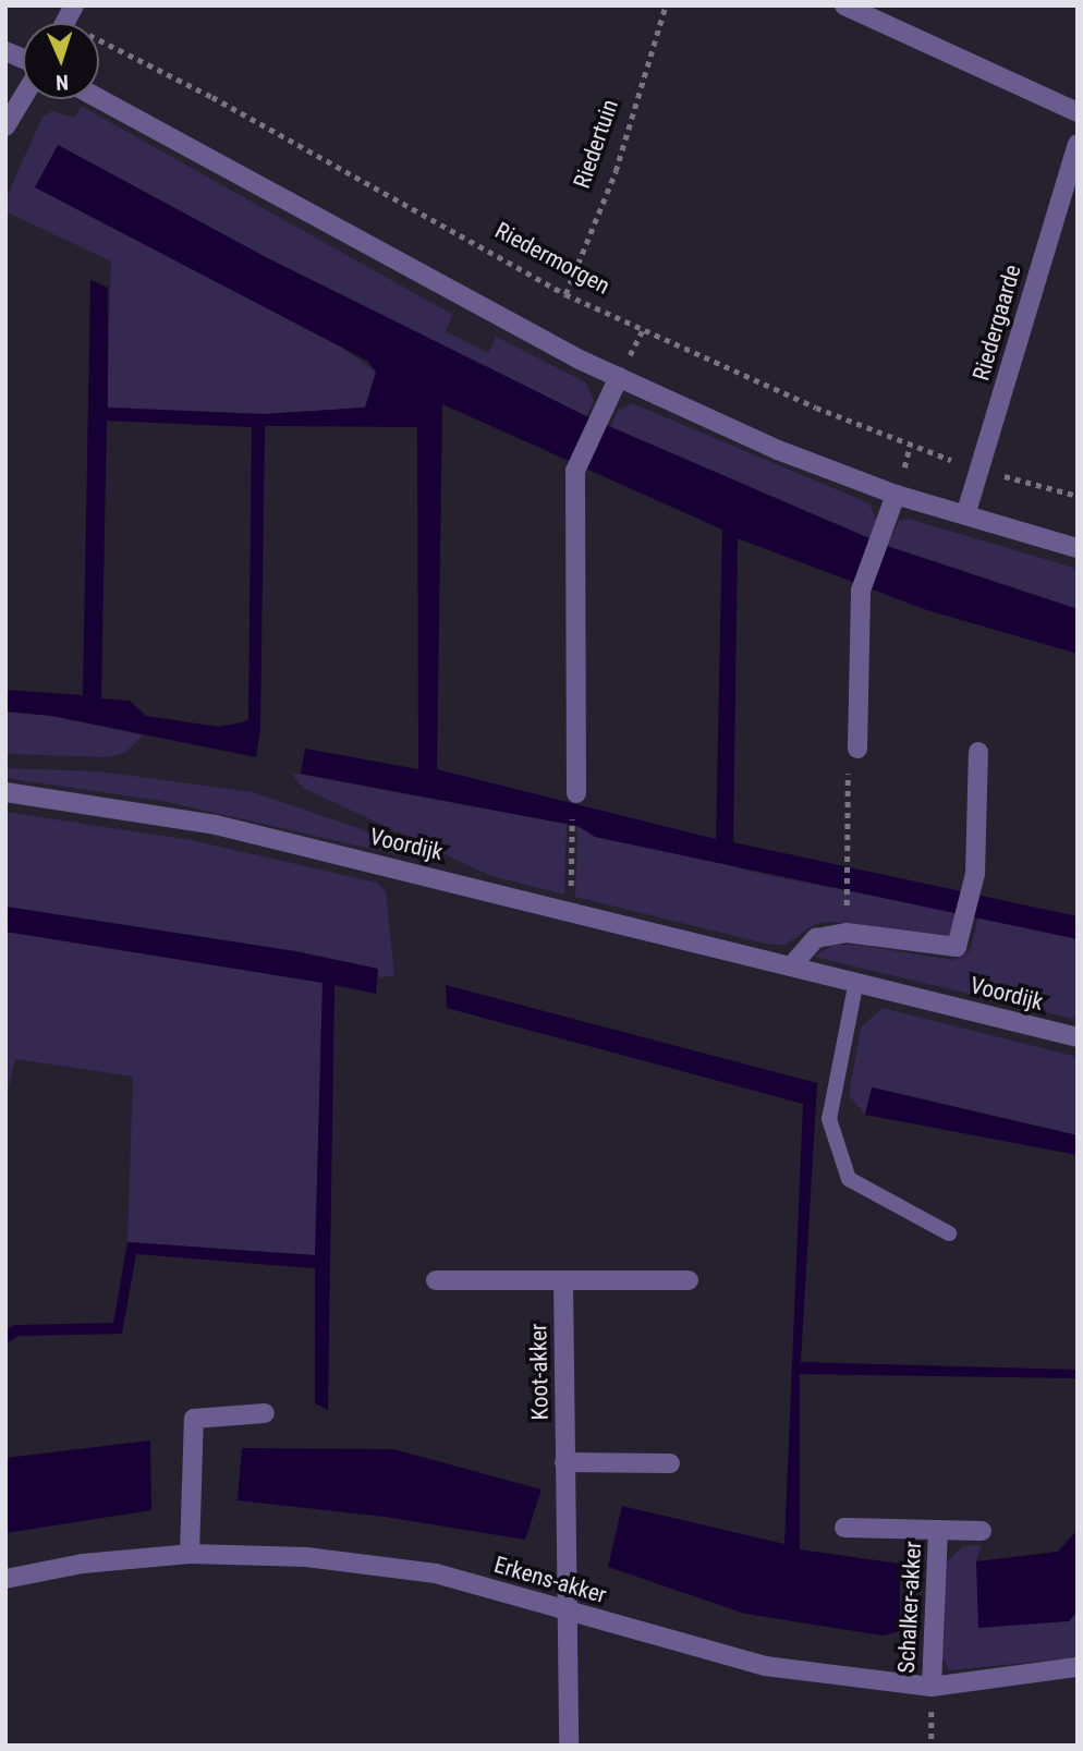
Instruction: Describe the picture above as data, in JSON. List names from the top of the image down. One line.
{"streets":{"street":["Riedergaarde","Voordijk","Koot-akker","Erkens-akker","Schalker-akker"],"path":["Riedertuin","Riedermorgen"]},"crossings":[["Riedertuin","Riedermorgen"],["Riedermorgen","Riedergaarde"],["Koot-akker","Erkens-akker"],["Erkens-akker","Schalker-akker"]],"north":"bottom"}
